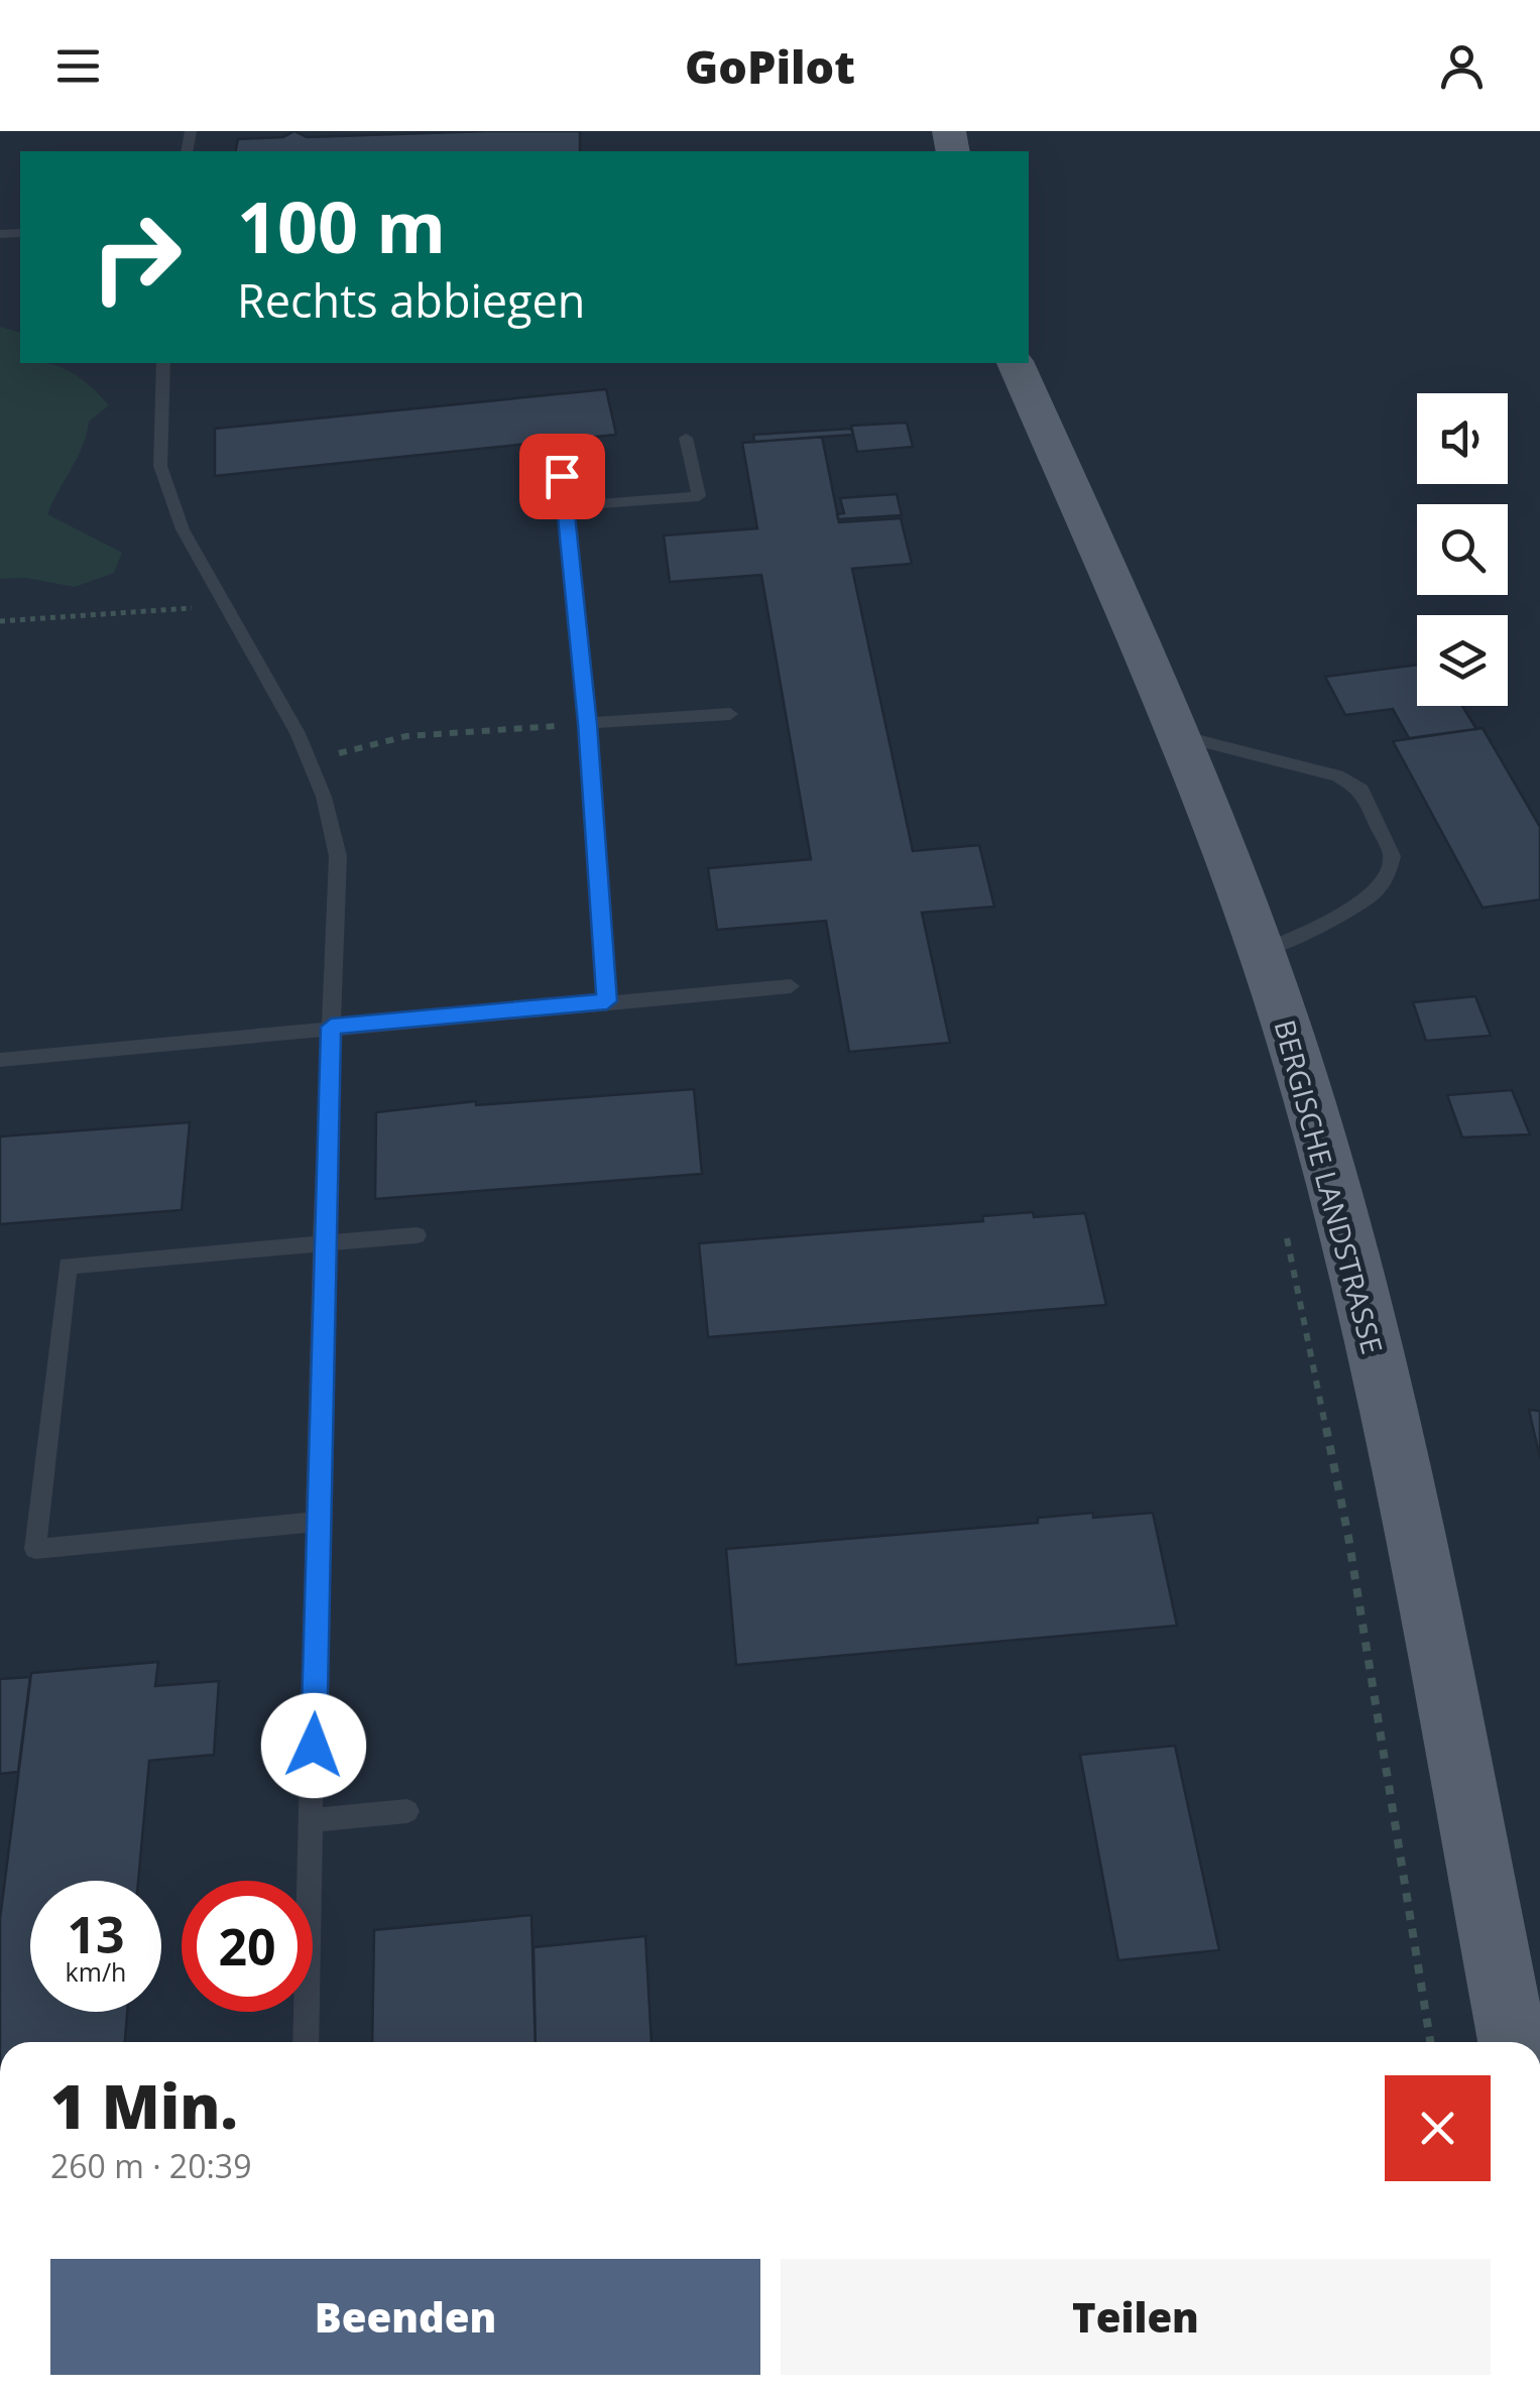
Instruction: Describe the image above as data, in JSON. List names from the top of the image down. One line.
{"streets":{"main road":["BERGISCHE LANDSTRASSE"]},"page":{"header":"GoPilot","turn":["100 m","Rechts abbiegen"],"speed":"13 km/h","limit":"20","heading":["1 Min.","260 m · 20:39"],"buttons":["Beenden","Teilen"]}}
